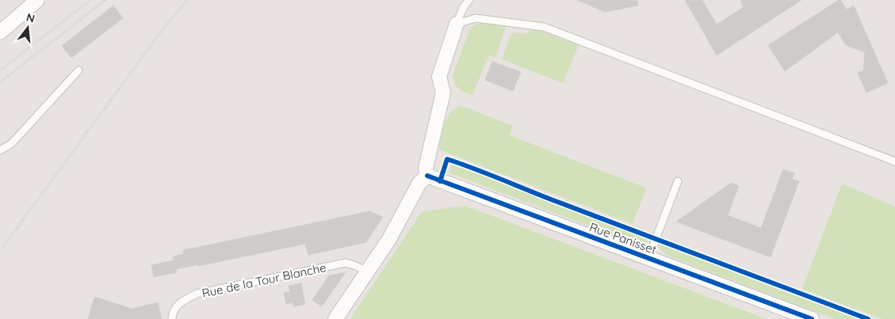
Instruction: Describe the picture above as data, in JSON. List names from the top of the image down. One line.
{"streets":{"street":["Rue Panisset"],"lane":["Rue de la Tour Blanche"]},"north":"top"}
